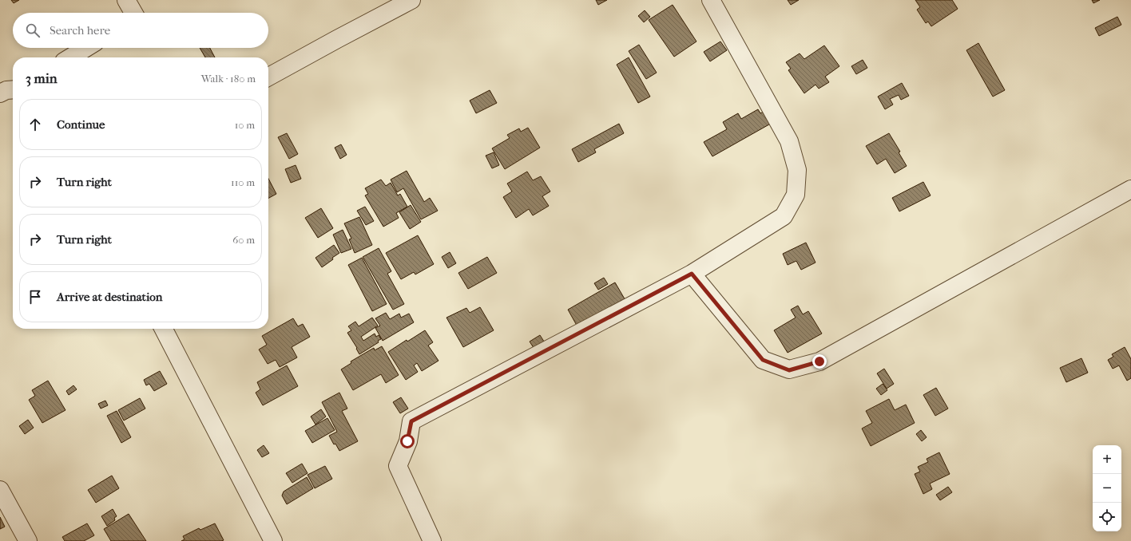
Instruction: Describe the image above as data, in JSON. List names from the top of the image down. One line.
{"page":{"search":"Search here","heading":["3 min","Walk · 180 m"],"list":[["Continue","10 m"],["Turn right","110 m"],["Turn right","60 m"],"Arrive at destination"],"map_buttons":["+","−"]}}
